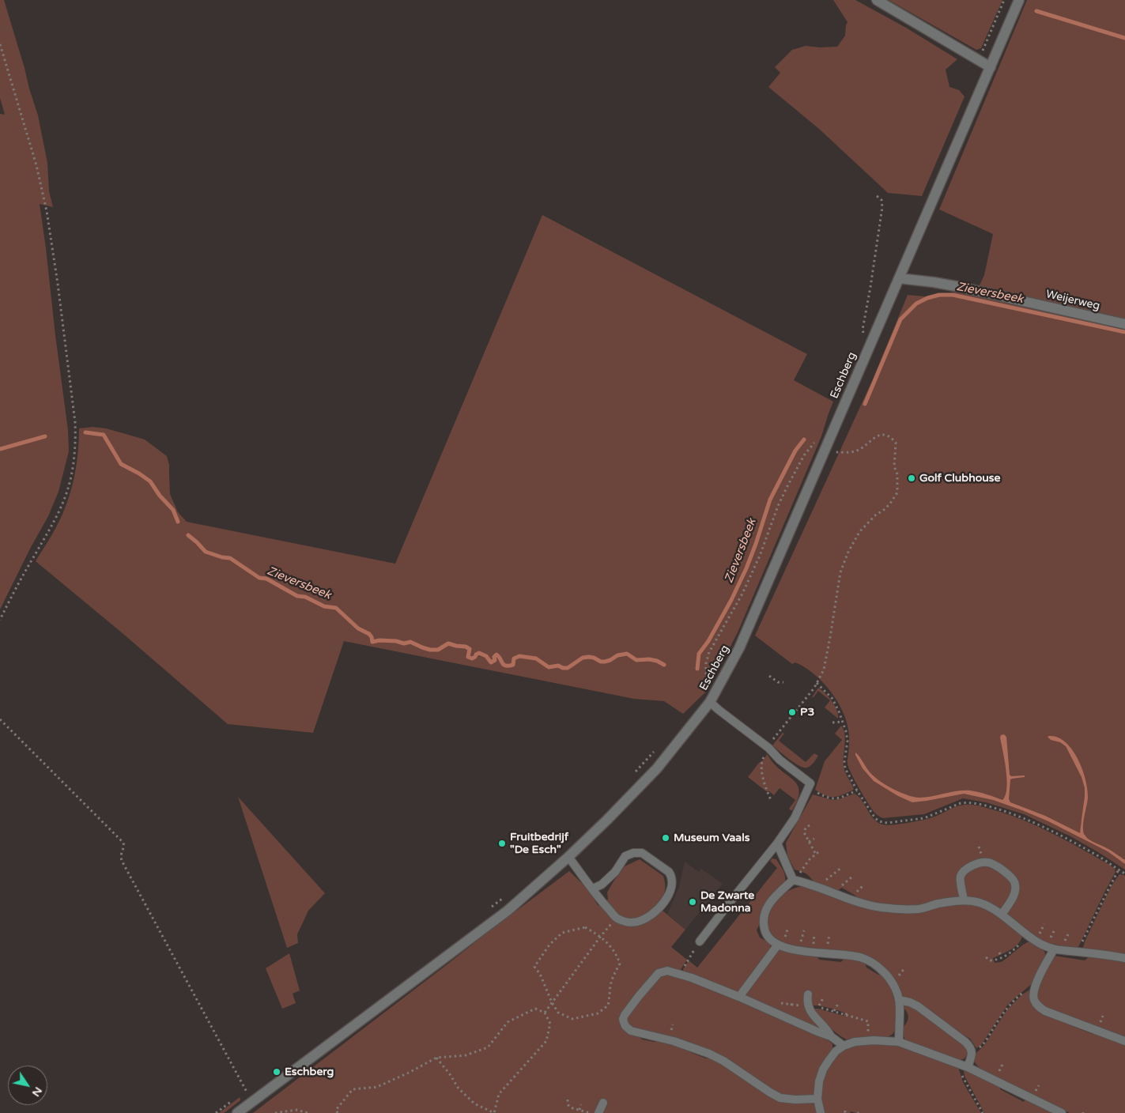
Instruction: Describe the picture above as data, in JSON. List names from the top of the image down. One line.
{"streets":{"street":["Weijerweg","Eschberg"]},"crossings":[["Weijerweg","Eschberg"]],"water":["Zieversbeek"],"places":["Golf Clubhouse","P3","Museum Vaals","Fruitbedrijf \"De Esch\"","De Zwarte Madonna","Eschberg"],"north":"bottom right"}
